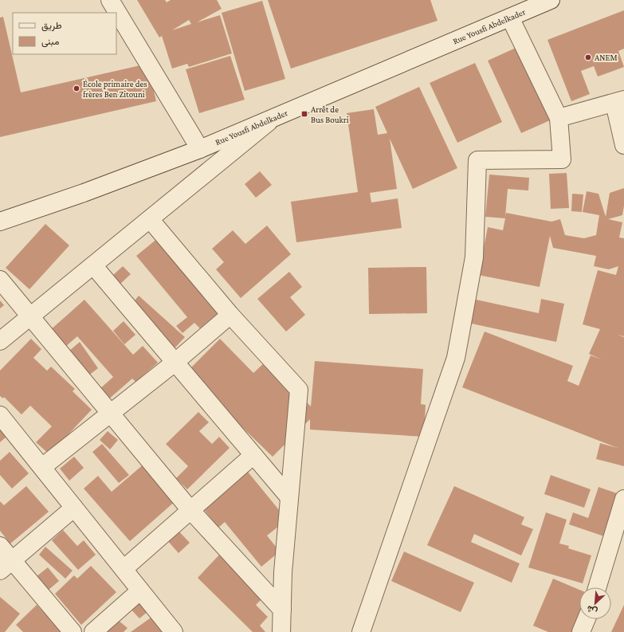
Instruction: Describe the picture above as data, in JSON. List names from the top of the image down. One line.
{"streets":{"street":["Rue Yousfi Abdelkader"]},"places":{"other":["ANEM","École primaire des frères Ben Zitouni"],"transit":["Arrêt de Bus Boukri"]},"legend":["طريق","مبنى"],"north":"bottom left"}
